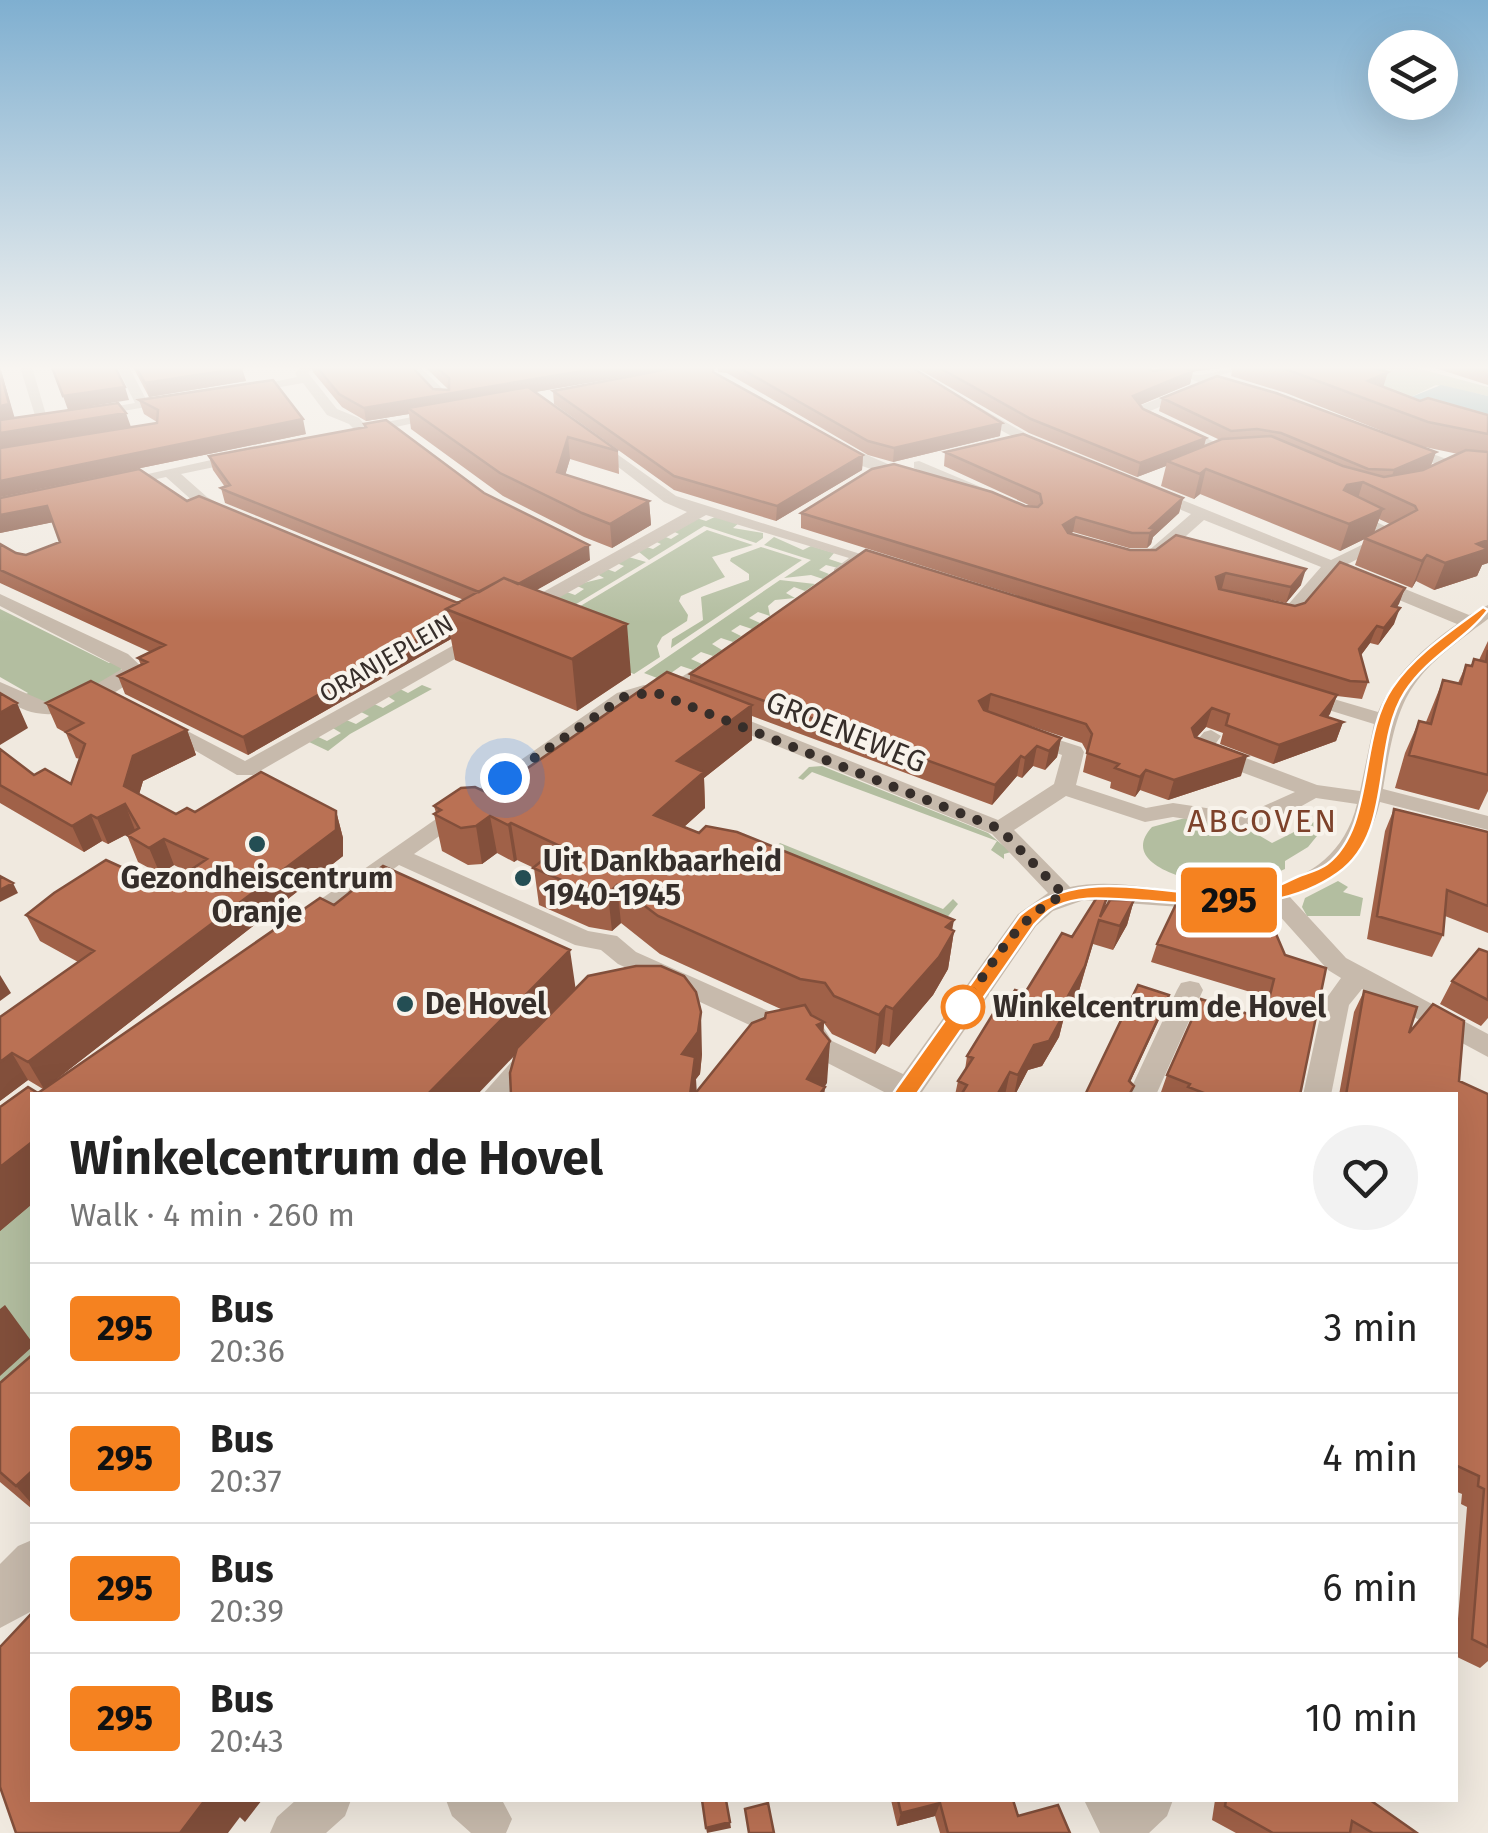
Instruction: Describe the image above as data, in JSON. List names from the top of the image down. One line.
{"streets":{"street":["ORANJEPLEIN","GROENEWEG"]},"districts":["ABCOVEN"],"places":["Gezondheiscentrum Oranje","Uit Dankbaarheid 1940-1945","De Hovel","Winkelcentrum de Hovel"],"lines":["bus line 295"],"page":{"on_map":"295","heading":["Winkelcentrum de Hovel","Walk · 4 min · 260 m"],"list":[{"mark":"295","name":"Bus","note":"20:36","value":"3 min"},{"mark":"295","name":"Bus","note":"20:37","value":"4 min"},{"mark":"295","name":"Bus","note":"20:39","value":"6 min"},{"mark":"295","name":"Bus","note":"20:43","value":"10 min"}]}}
